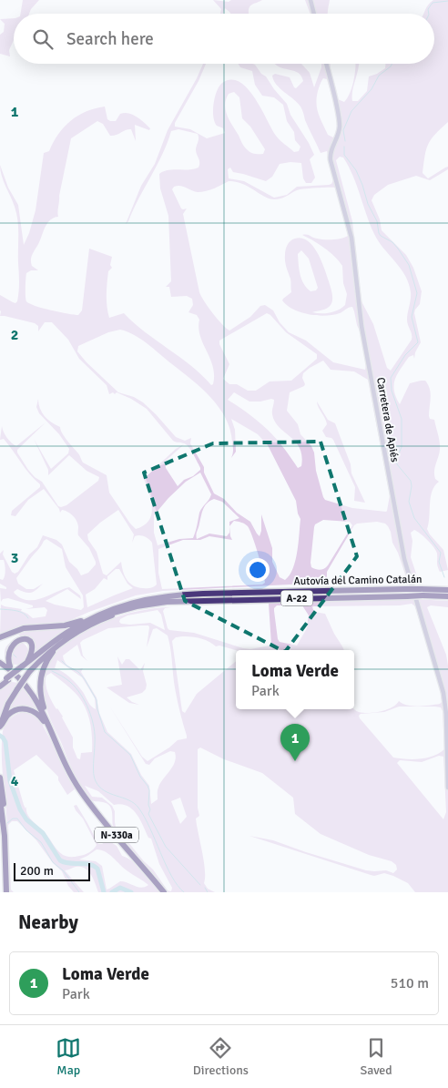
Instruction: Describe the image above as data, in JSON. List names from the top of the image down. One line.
{"streets":{"highway":["Autovía del Camino Catalán","A-22","N-330a"],"street":["Carretera de Apiés"]},"scale_bar":"200 m","page":{"search":"Search here","popup":["Loma Verde","Park"],"pins":"1","scale":"200 m","heading":"Nearby","list":[{"mark":"1","name":"Loma Verde","note":"Park","value":"510 m"}],"nav":["Map","Directions","Saved"]},"grid":{"rows":["1","2","3","4"]}}
